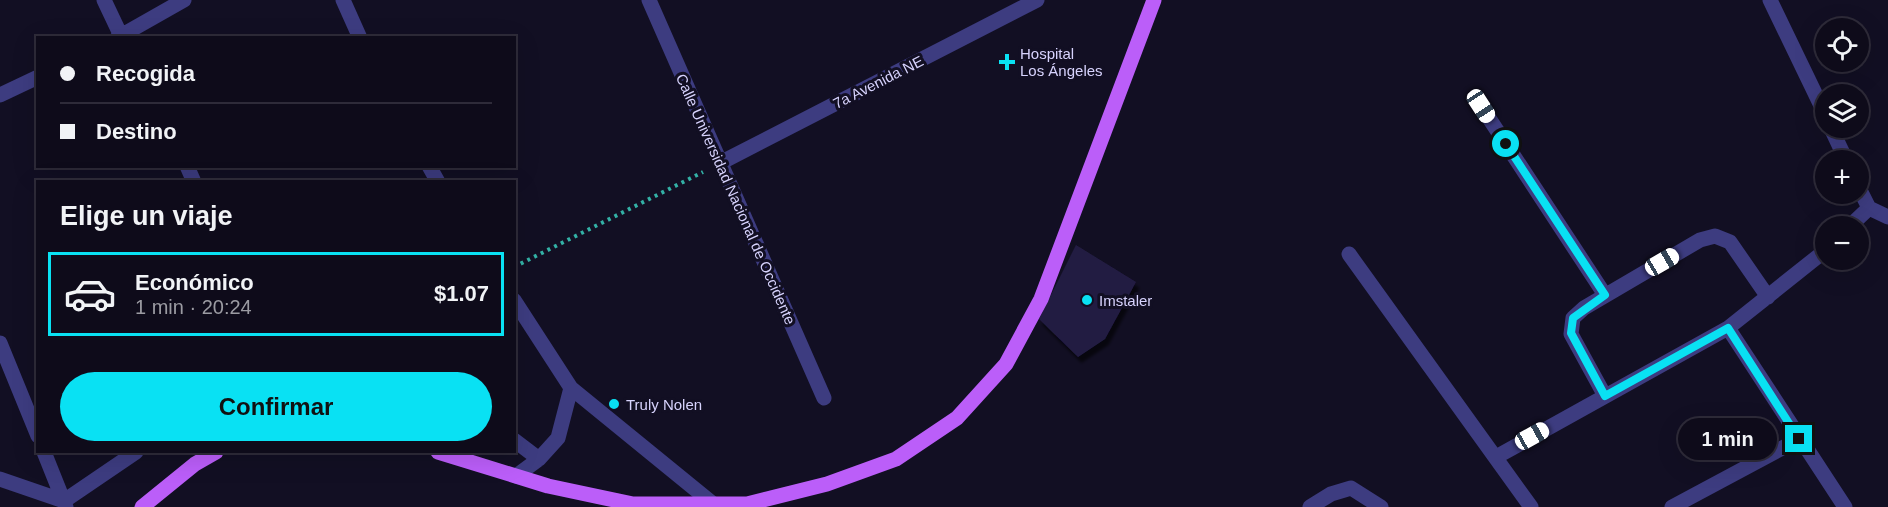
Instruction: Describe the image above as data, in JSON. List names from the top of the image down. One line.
{"streets":{"street":["7a Avenida NE","Calle Universidad Nacional de Occidente"]},"crossings":[["7a Avenida NE","Calle Universidad Nacional de Occidente"]],"places":{"health":["Hospital Los Ángeles"],"other":["Imstaler","Truly Nolen"]},"page":{"map_buttons":["+","−"],"banner":["Recogida","Destino"],"heading":"Elige un viaje","list":[{"name":"Económico","note":"1 min · 20:24","value":"$1.07"}],"buttons":"Confirmar","bubble":"1 min"}}
